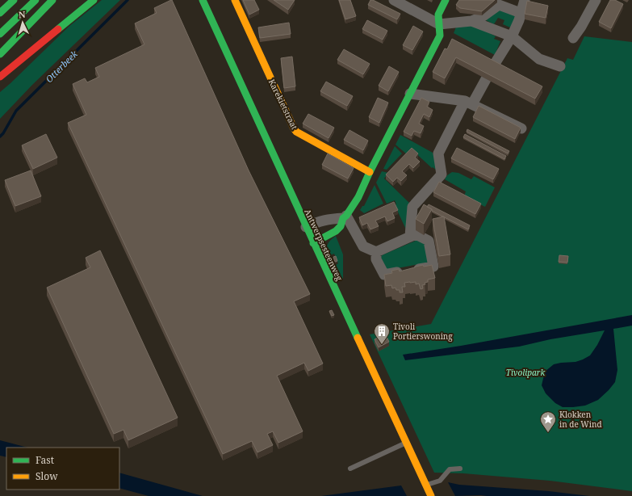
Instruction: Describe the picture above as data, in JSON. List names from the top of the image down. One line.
{"streets":{"main road":["Karekietstraat","Antwerpsesteenweg"]},"water":["Otterbeek"],"parks":["Tivolipark"],"places":{"building":["Tivoli Portierswoning"],"place":["Klokken in de Wind"]},"legend":["Fast","Slow"],"north":"top"}
